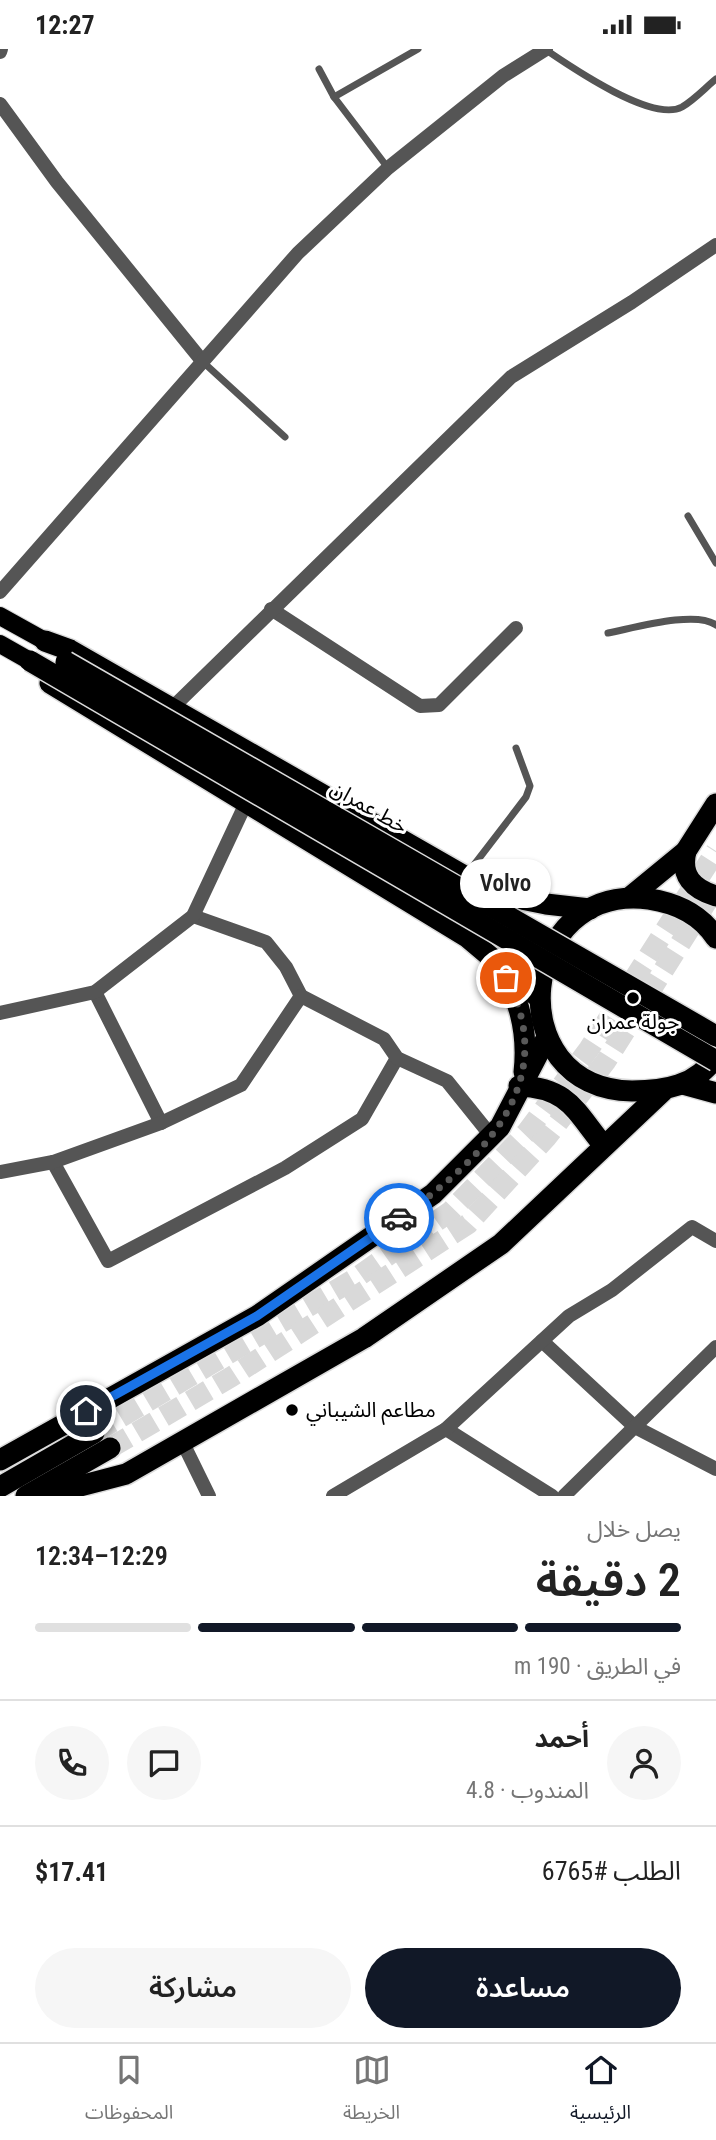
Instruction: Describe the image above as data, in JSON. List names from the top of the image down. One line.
{"streets":{"highway":["خط عمران"]},"places":["Volvo","جولة عمران","مطاعم الشيباني"],"page":{"status":"12:27","bubble":"Volvo","heading":["2 دقيقة","يصل خلال","12:29–12:34"],"panel":["أحمد","المندوب · 4.8","الطلب #6765","$17.41"],"bar":"في الطريق · 190 m","buttons":["مساعدة","مشاركة"],"tabs":["الرئيسية","الخريطة","المحفوظات"]}}
